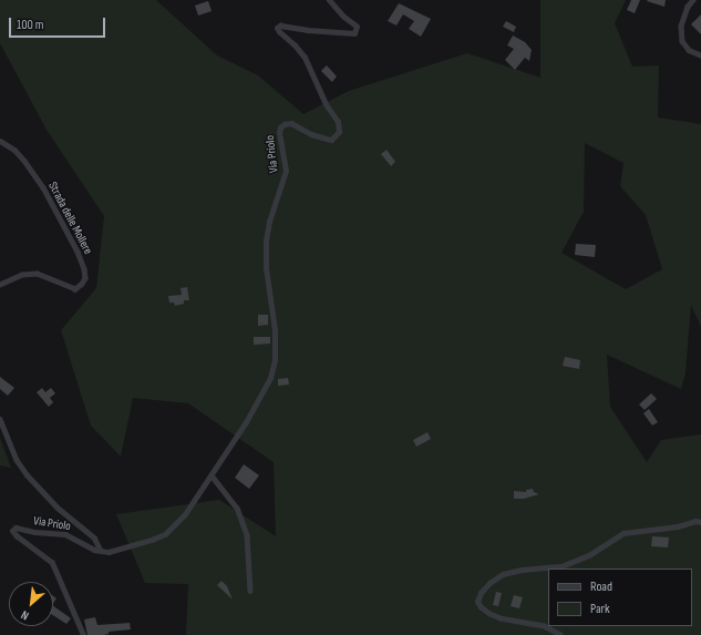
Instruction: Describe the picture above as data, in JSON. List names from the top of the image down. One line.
{"streets":{"street":["Via Priolo","Strada delle Mollere"]},"legend":["Road","Park"],"scale_bar":"100 m","north":"bottom left"}
